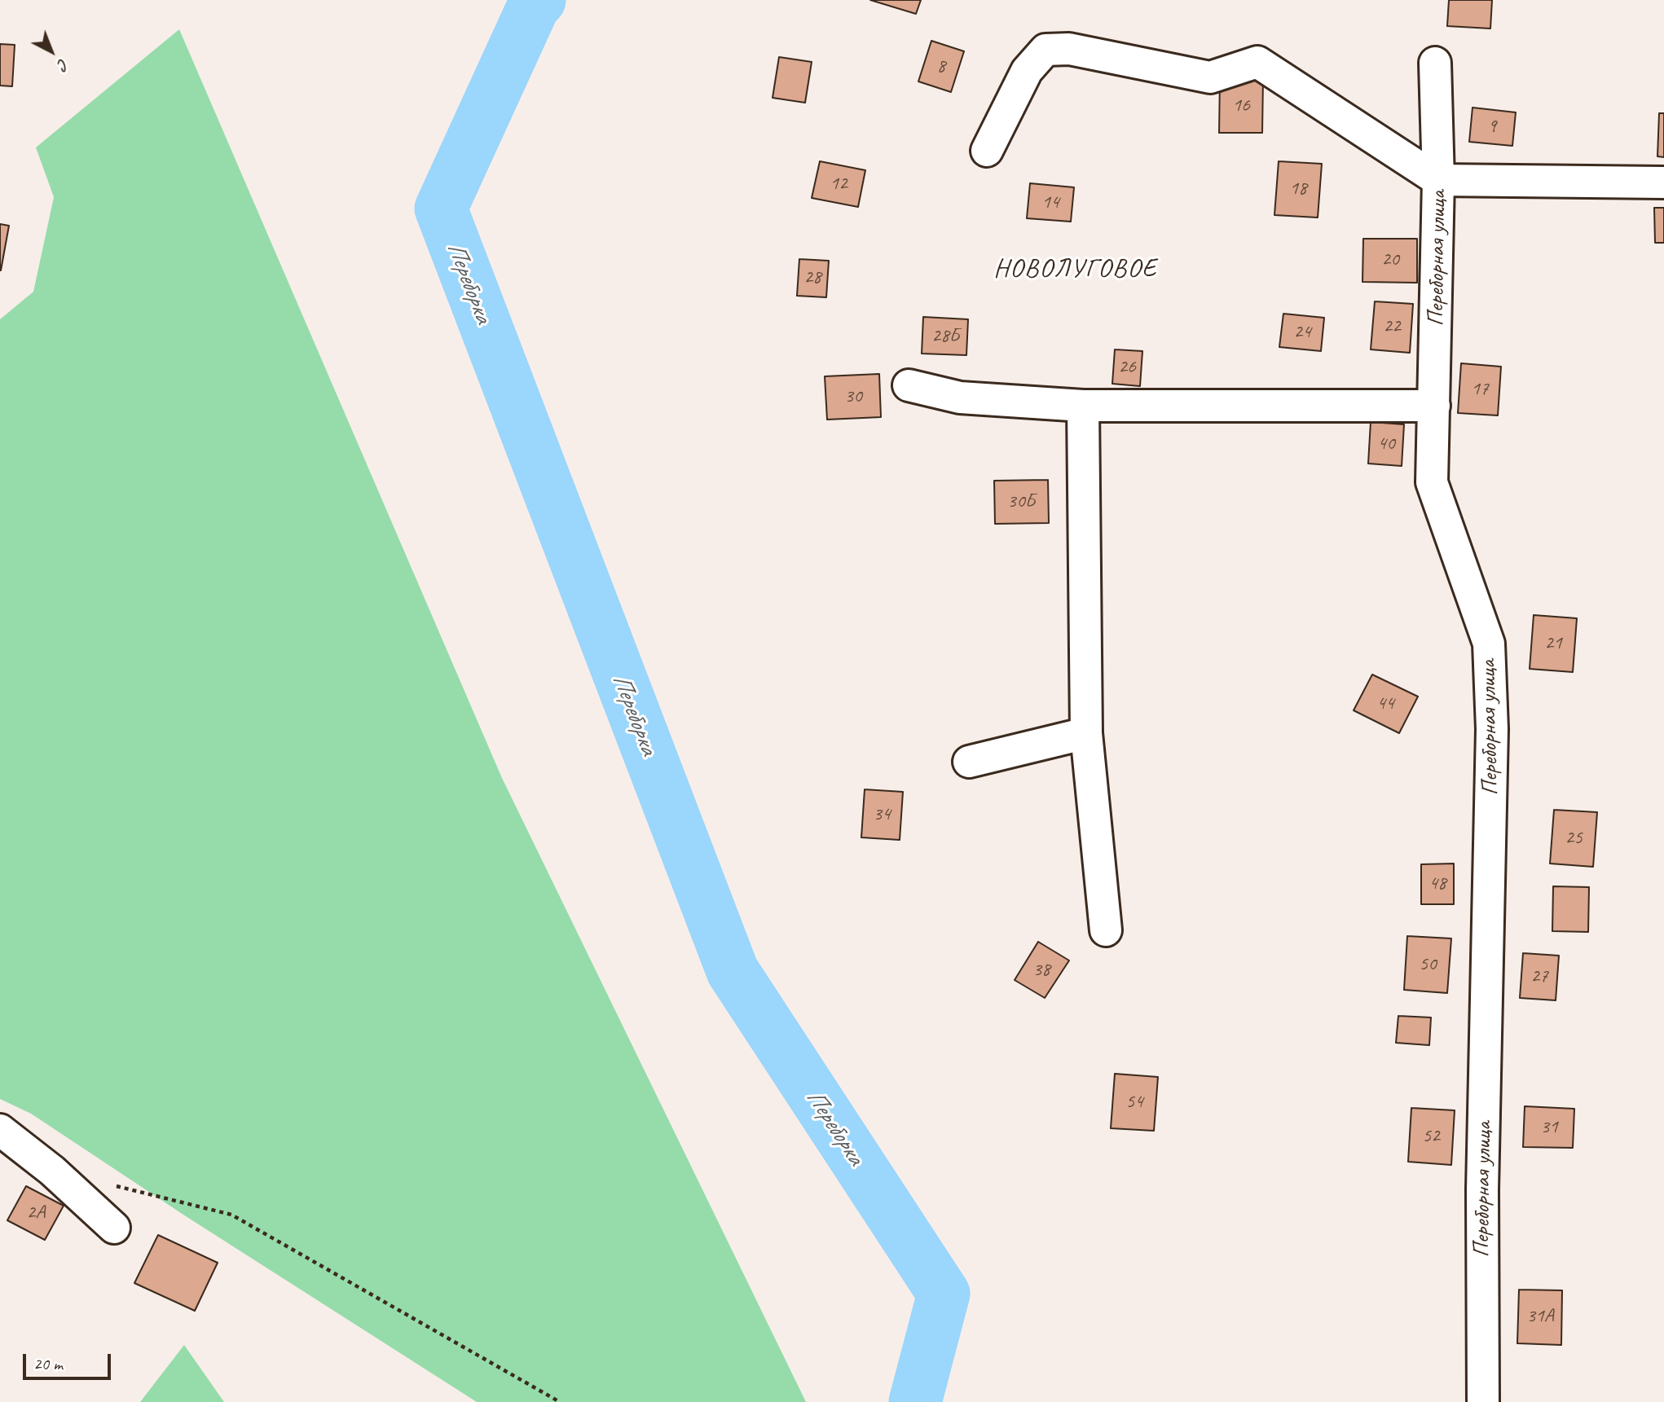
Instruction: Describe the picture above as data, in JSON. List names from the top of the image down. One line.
{"streets":{"street":["Переборная улица"]},"districts":["НОВОЛУГОВОЕ"],"water":["Переборка"],"house_numbers":["8","16","9","12","18","14","20","28","22","24","28Б","26","17","30","40","30Б","21","44","34","25","48","50","38","27","54","31","52","2А","31А"],"scale_bar":"20 m","north":"bottom right"}
